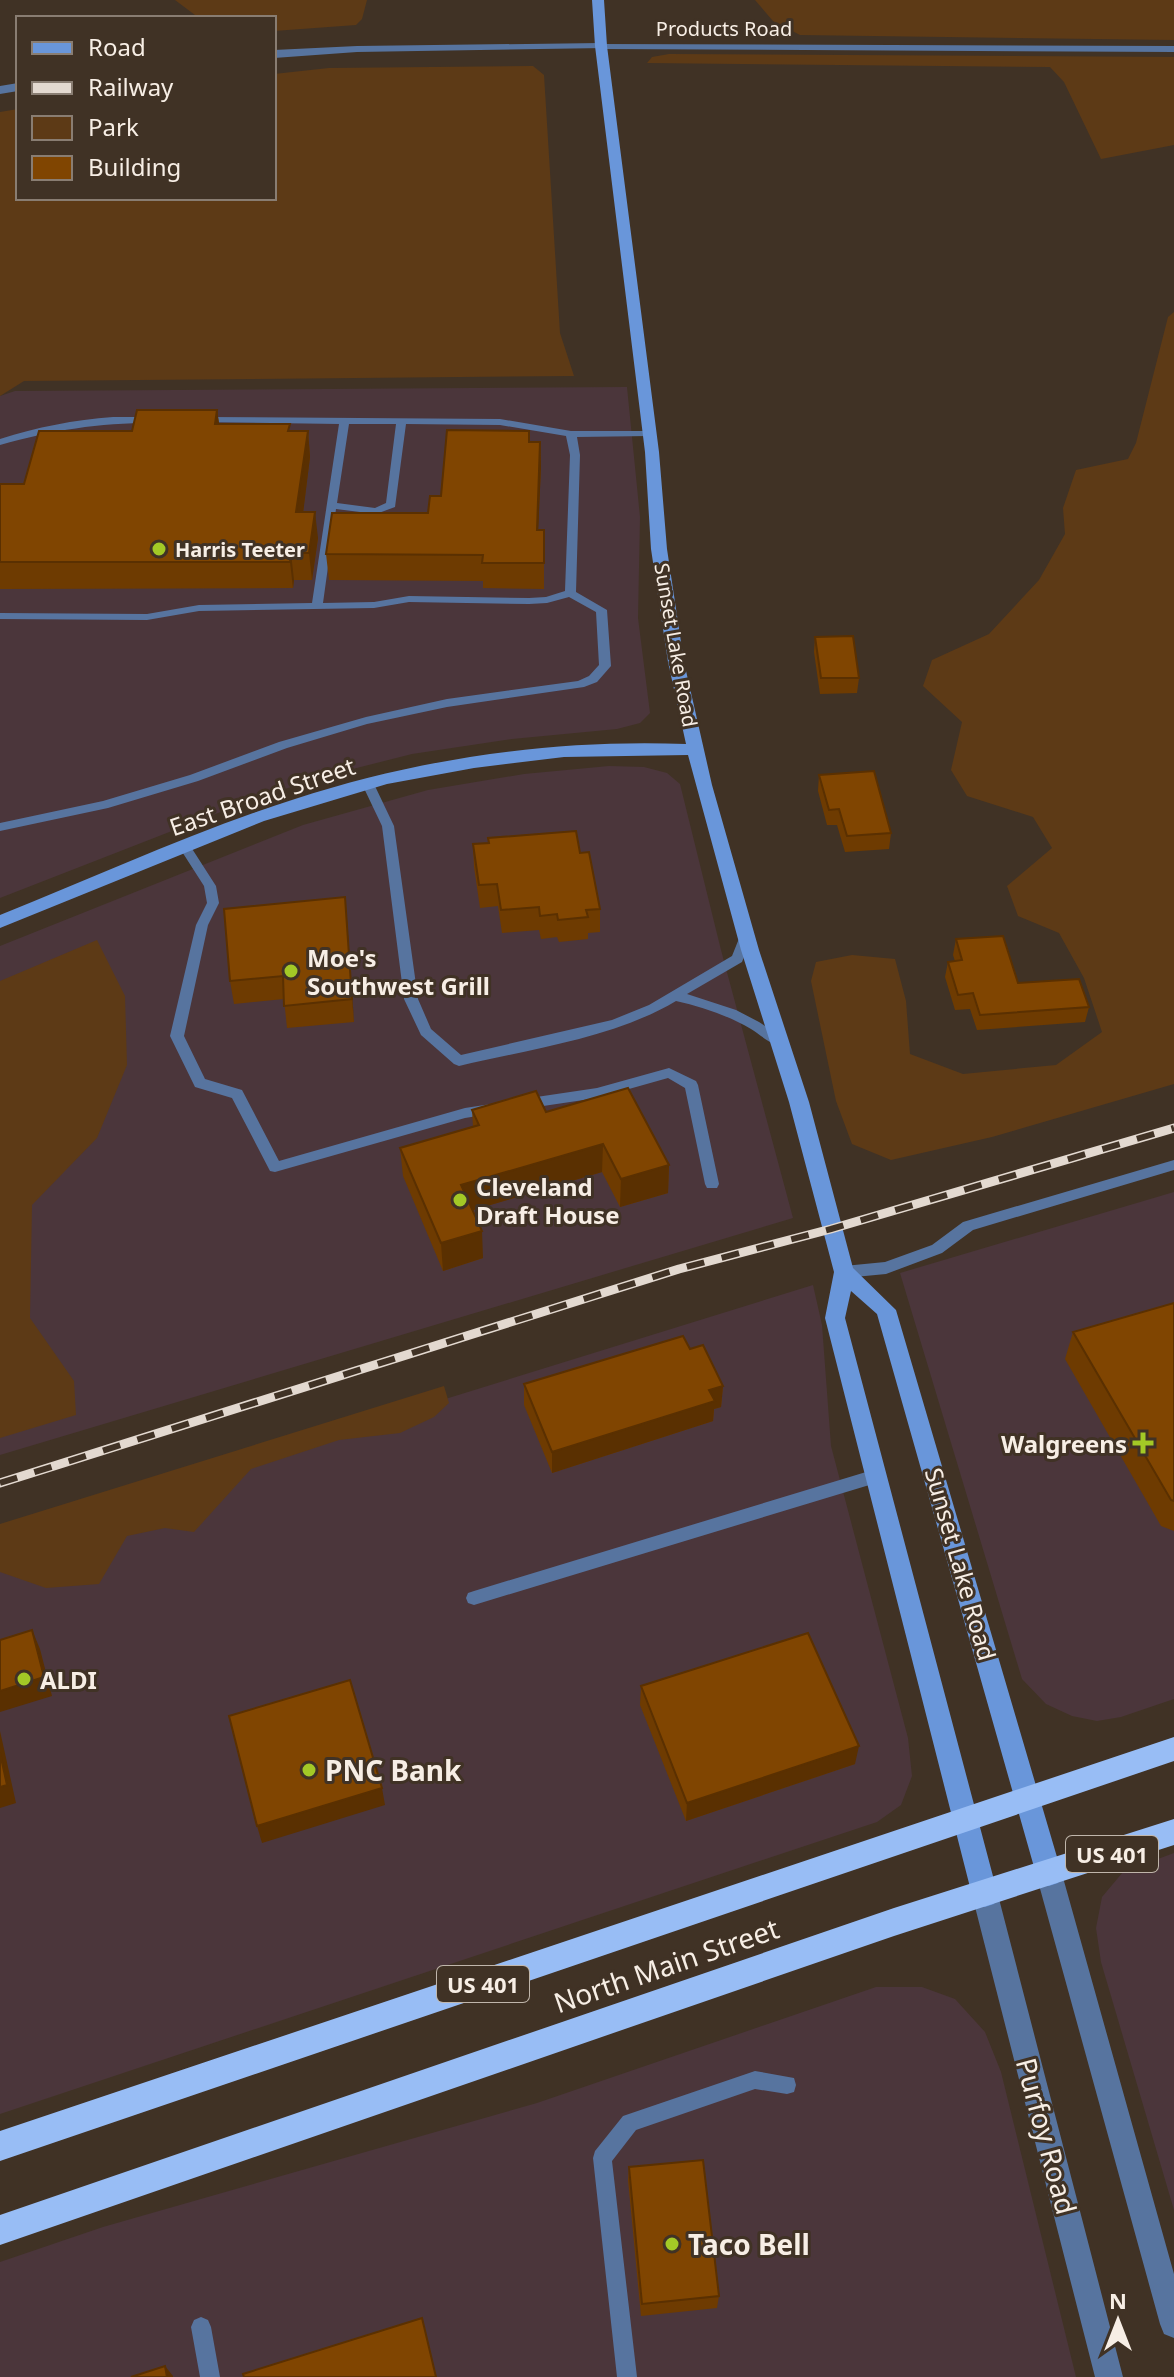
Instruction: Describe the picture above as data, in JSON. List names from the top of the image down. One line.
{"streets":{"highway":["US 401","North Main Street"],"main road":["Sunset Lake Road","East Broad Street"],"street":["Products Road","Purfoy Road"]},"crossings":[["Products Road","Sunset Lake Road"],["Sunset Lake Road","East Broad Street"],["Sunset Lake Road","North Main Street"],["Sunset Lake Road","Purfoy Road"],["North Main Street","Purfoy Road"]],"places":{"other":["Harris Teeter","Moe's Southwest Grill","Cleveland Draft House","ALDI","PNC Bank","Taco Bell"],"health":["Walgreens"]},"legend":["Road","Railway","Park","Building"],"north":"top"}
